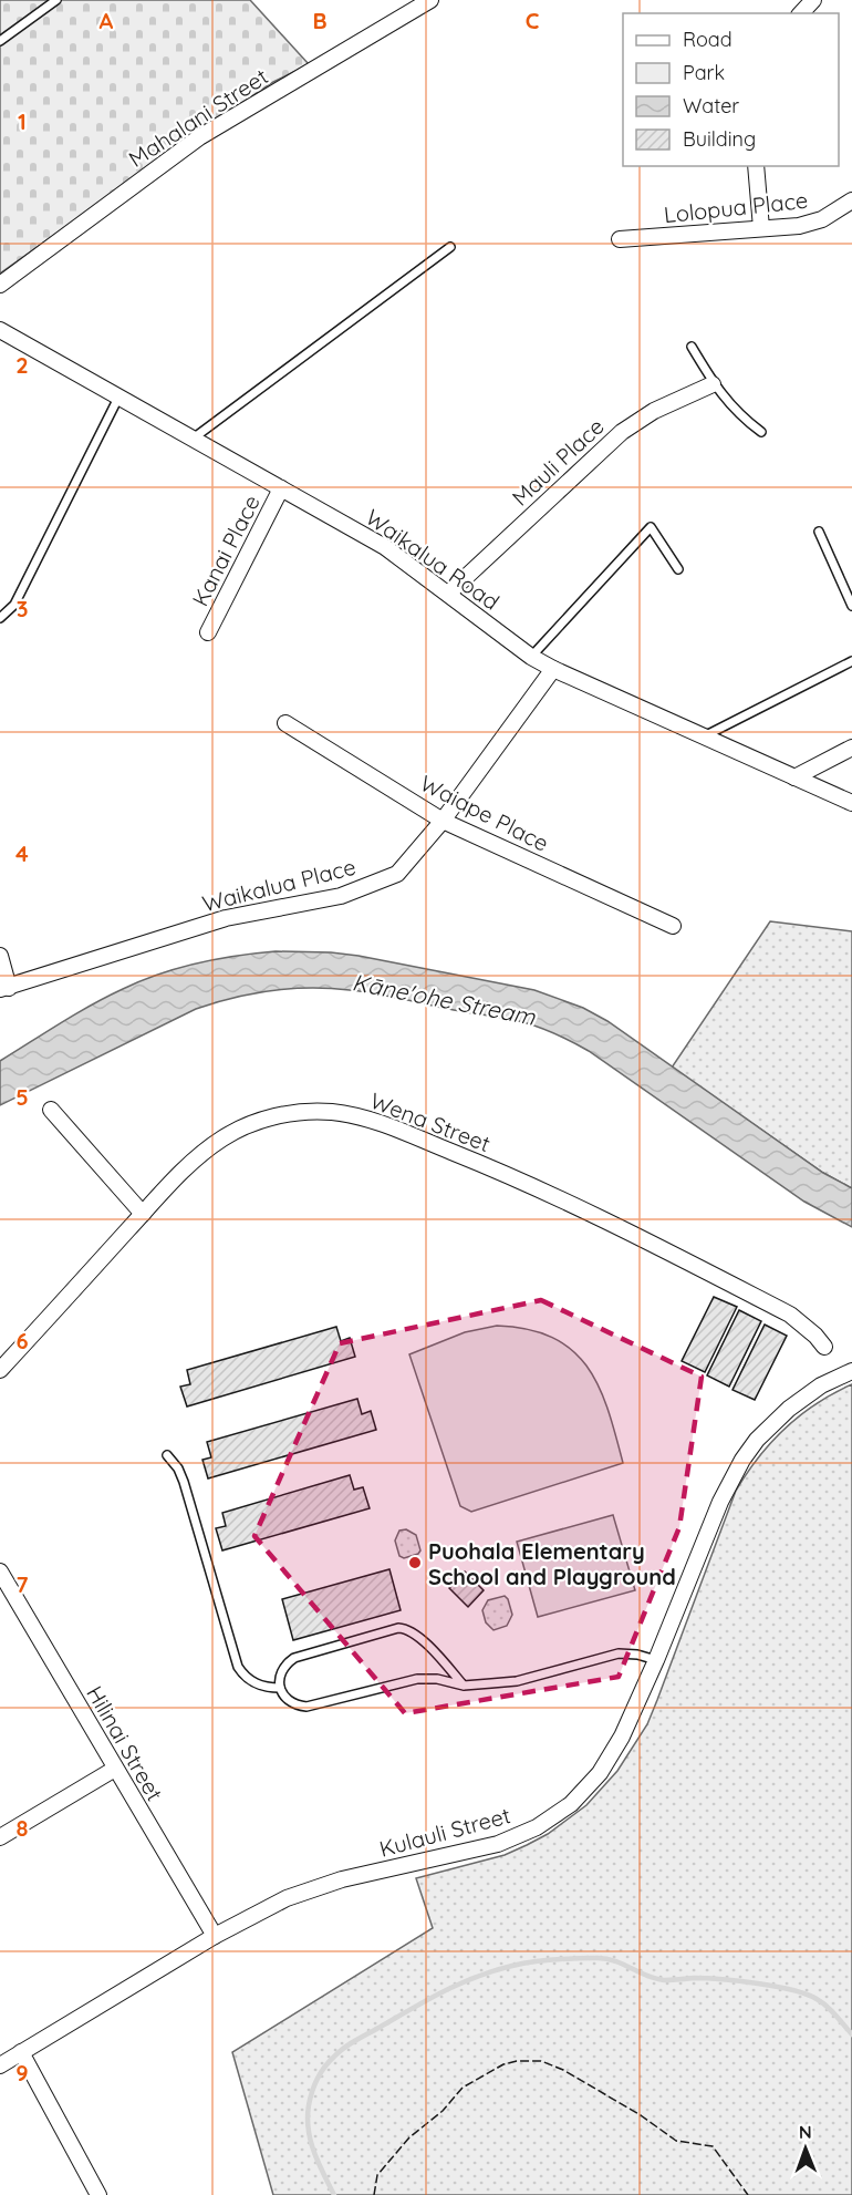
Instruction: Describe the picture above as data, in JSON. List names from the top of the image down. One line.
{"streets":{"street":["Mahalani Street","Lolopua Place","Mauli Place","Kanai Place","Waikalua Road","Waiape Place","Waikalua Place","Wena Street","Hilinai Street","Kulauli Street"]},"crossings":[["Mauli Place","Waikalua Road"],["Kanai Place","Waikalua Road"],["Waikalua Road","Waikalua Place"],["Waiape Place","Waikalua Place"],["Hilinai Street","Kulauli Street"]],"water":["Kāne'ohe Stream"],"places":["Puohala Elementary School and Playground"],"legend":["Road","Park","Water","Building"],"north":"top","grid":{"columns":["A","B","C"],"rows":["1","2","3","4","5","6","7","8","9"]}}
